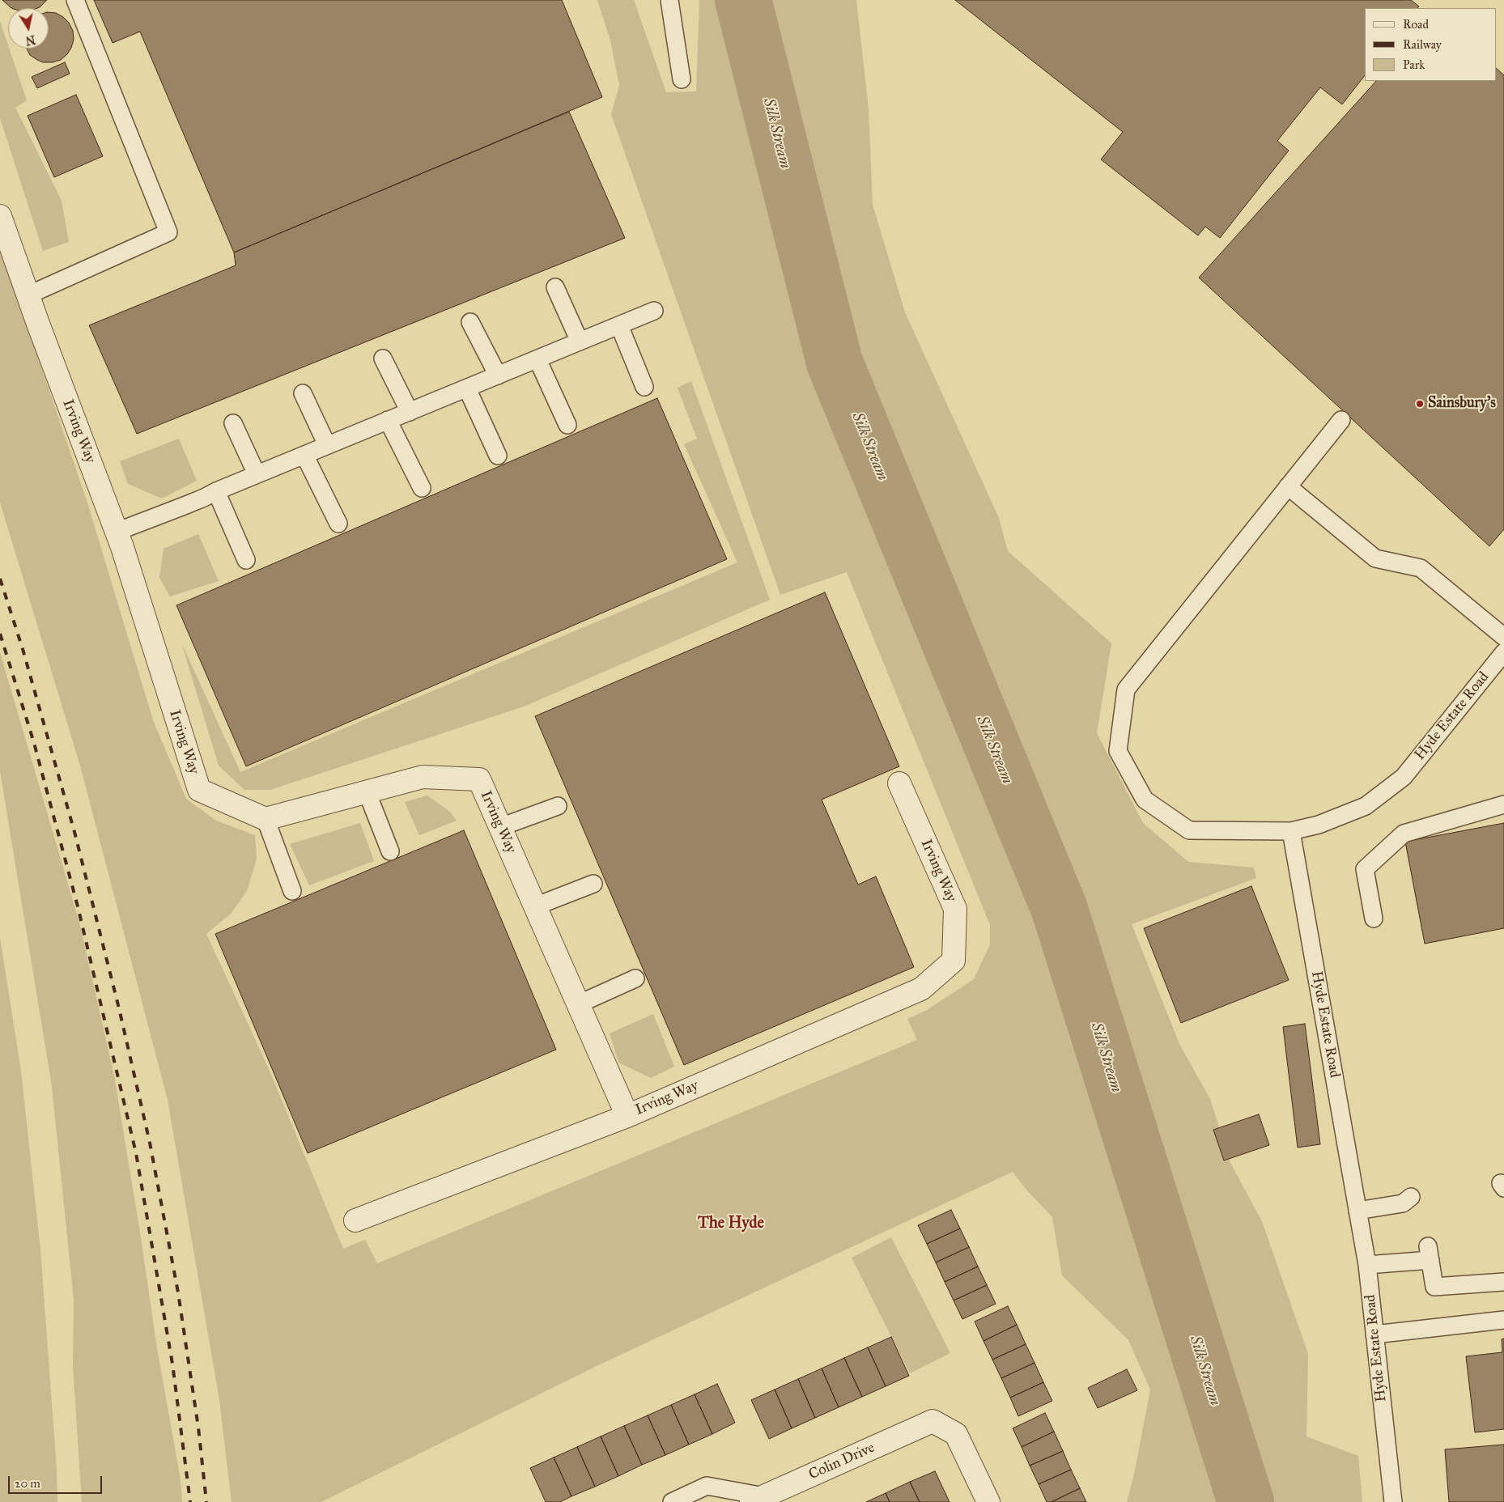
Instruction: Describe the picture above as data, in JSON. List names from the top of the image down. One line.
{"streets":{"street":["Irving Way","Colin Drive"],"lane":["Hyde Estate Road"]},"districts":["The Hyde"],"water":["Silk Stream"],"places":["Sainsbury's"],"legend":["Road","Railway","Park"],"scale_bar":"20 m","north":"bottom"}
